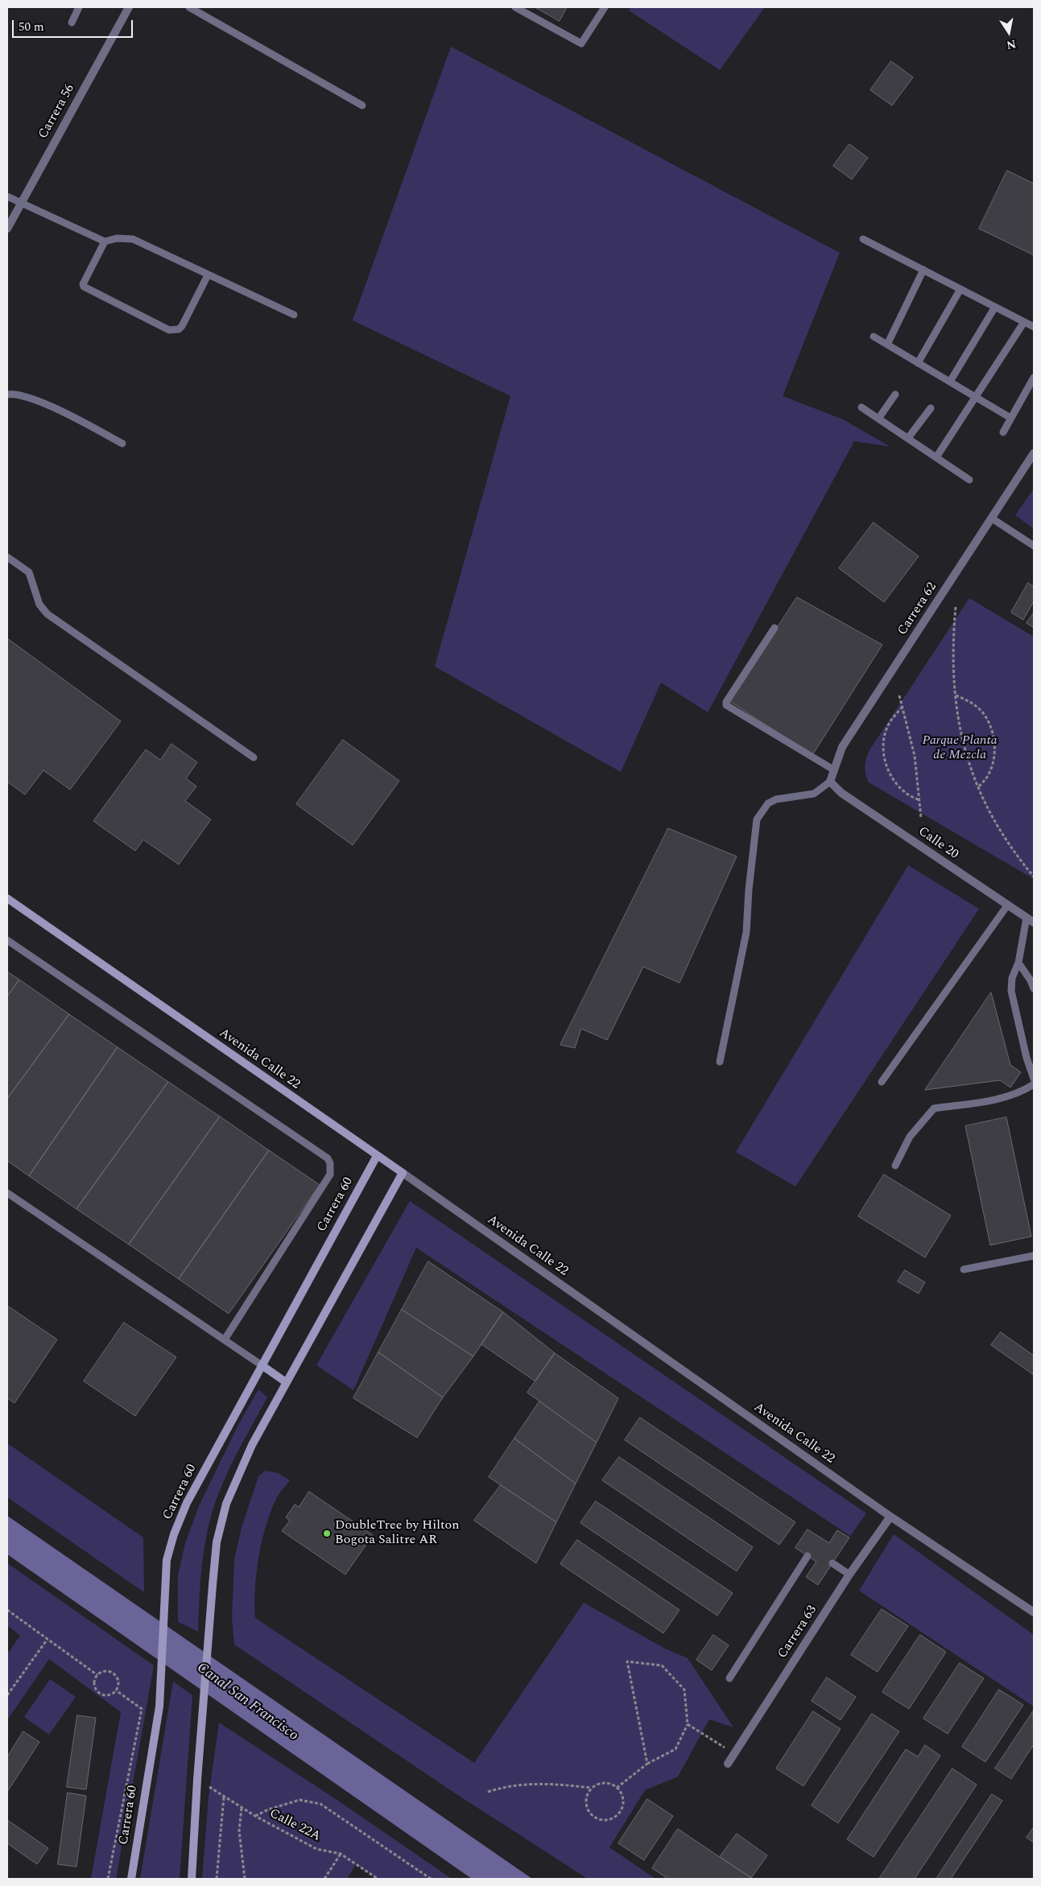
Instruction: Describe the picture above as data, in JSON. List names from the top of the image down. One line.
{"streets":{"street":["Carrera 56","Carrera 62","Calle 20","Avenida Calle 22","Carrera 60","Carrera 63"],"path":["Calle 22A"]},"crossings":[["Carrera 62","Calle 20"],["Avenida Calle 22","Carrera 60"],["Avenida Calle 22","Carrera 63"]],"water":["Canal San Francisco"],"parks":["Parque Planta de Mezcla"],"places":["DoubleTree by Hilton Bogota Salitre AR"],"scale_bar":"50 m","north":"bottom"}
